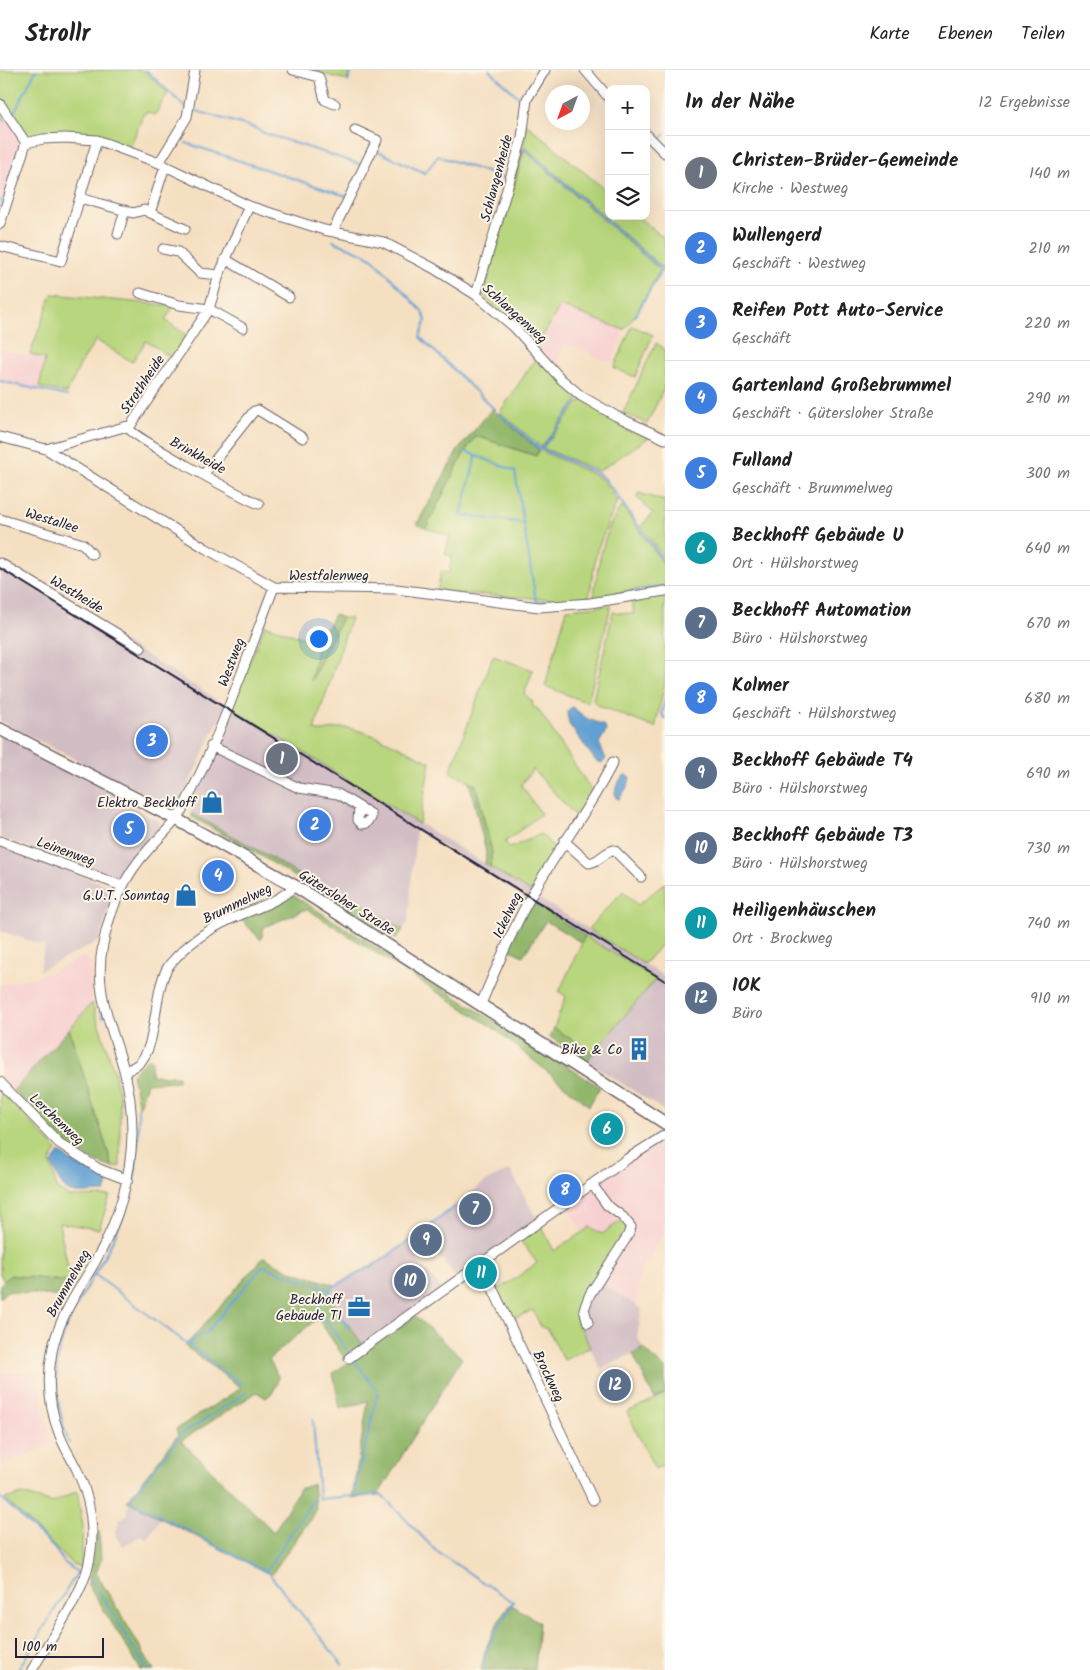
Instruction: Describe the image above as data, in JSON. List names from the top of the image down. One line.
{"streets":{"main road":["Gütersloher Straße"],"street":["Schlangenheide","Schlangenweg","Strothheide","Brinkheide","Westallee","Westfalenweg","Westheide","Westweg","Leinenweg","Brummelweg","Ickelweg","Lerchenweg","Brockweg"]},"crossings":[["Schlangenheide","Schlangenweg"],["Schlangenweg","Strothheide"],["Strothheide","Brinkheide"],["Strothheide","Westfalenweg"],["Westfalenweg","Westweg"],["Westweg","Gütersloher Straße"],["Westweg","Brummelweg"],["Leinenweg","Brummelweg"],["Gütersloher Straße","Brummelweg"],["Gütersloher Straße","Ickelweg"],["Brummelweg","Lerchenweg"]],"places":{"shop":["Elektro Beckhoff","G.U.T. Sonntag"],"building":["Bike & Co"],"office":["Beckhoff Gebäude T1"]},"scale_bar":"100 m","north":"bottom left","page":{"header":"Strollr","nav":["Karte","Ebenen","Teilen"],"heading":["In der Nähe","12 Ergebnisse"],"map_buttons":["+","−"],"list":[{"mark":"1","name":"Christen-Brüder-Gemeinde","note":"Kirche · Westweg","value":"140 m"},{"mark":"2","name":"Wullengerd","note":"Geschäft · Westweg","value":"210 m"},{"mark":"3","name":"Reifen Pott Auto-Service","note":"Geschäft","value":"220 m"},{"mark":"4","name":"Gartenland Großebrummel","note":"Geschäft · Gütersloher Straße","value":"290 m"},{"mark":"5","name":"Fulland","note":"Geschäft · Brummelweg","value":"300 m"},{"mark":"6","name":"Beckhoff Gebäude U","note":"Ort · Hülshorstweg","value":"640 m"},{"mark":"7","name":"Beckhoff Automation","note":"Büro · Hülshorstweg","value":"670 m"},{"mark":"8","name":"Kolmer","note":"Geschäft · Hülshorstweg","value":"680 m"},{"mark":"9","name":"Beckhoff Gebäude T4","note":"Büro · Hülshorstweg","value":"690 m"},{"mark":"10","name":"Beckhoff Gebäude T3","note":"Büro · Hülshorstweg","value":"730 m"},{"mark":"11","name":"Heiligenhäuschen","note":"Ort · Brockweg","value":"740 m"},{"mark":"12","name":"IOK","note":"Büro","value":"910 m"}],"pins":["3","1","2","5","4","6","8","7","9","11","10","12"],"scale":"100 m"}}
